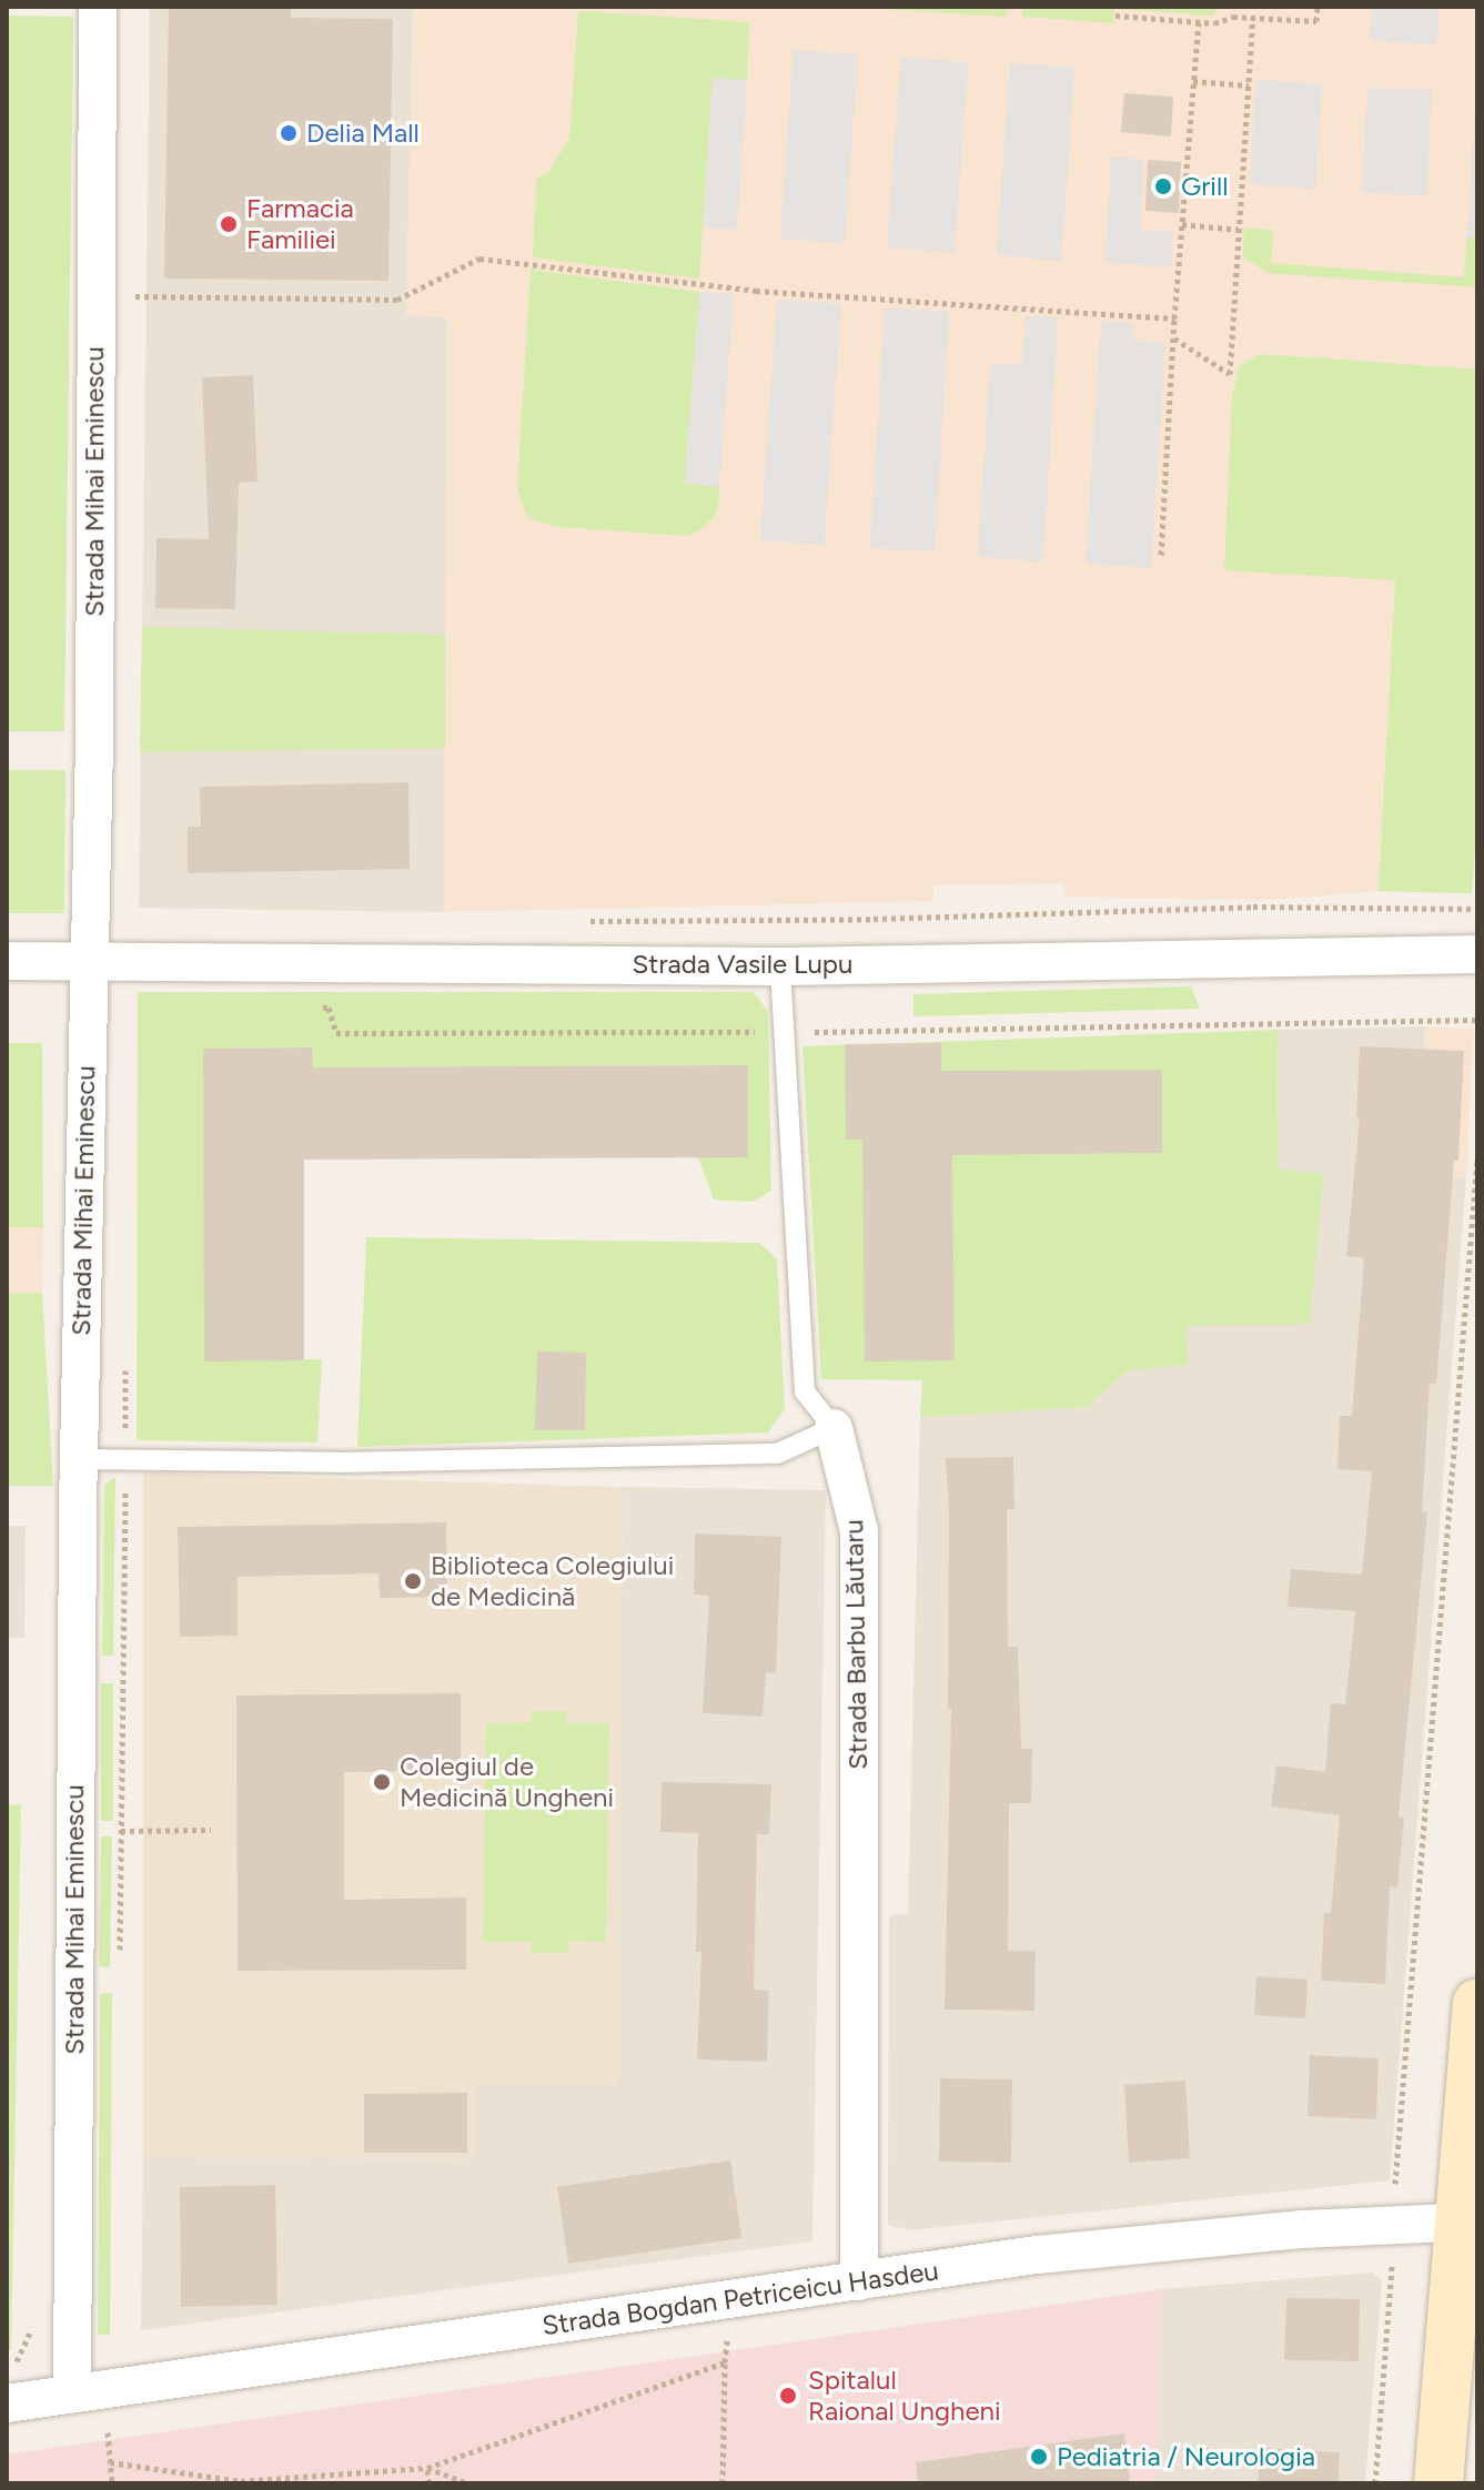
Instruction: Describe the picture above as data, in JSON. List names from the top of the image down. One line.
{"streets":{"street":["Strada Mihai Eminescu","Strada Vasile Lupu","Strada Barbu Lăutaru","Strada Bogdan Petriceicu Hasdeu"]},"crossings":[["Strada Mihai Eminescu","Strada Vasile Lupu"],["Strada Mihai Eminescu","Strada Bogdan Petriceicu Hasdeu"],["Strada Vasile Lupu","Strada Barbu Lăutaru"],["Strada Barbu Lăutaru","Strada Bogdan Petriceicu Hasdeu"]],"places":["Delia Mall","Grill","Farmacia Familiei","Biblioteca Colegiului de Medicină","Colegiul de Medicină Ungheni","Spitalul Raional Ungheni","Pediatria / Neurologia"]}
